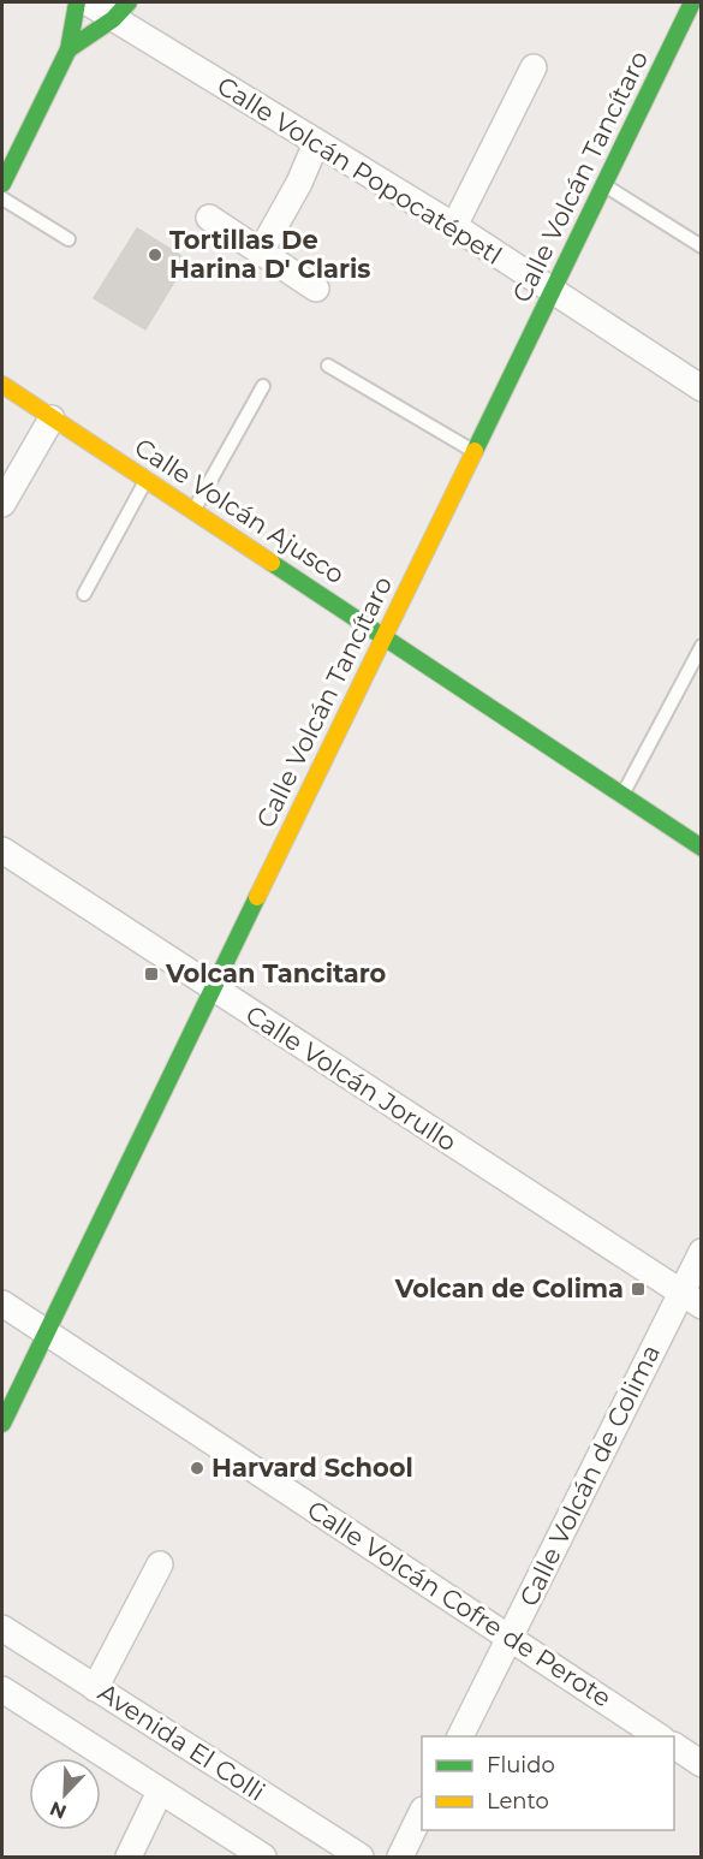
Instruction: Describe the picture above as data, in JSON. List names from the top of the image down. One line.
{"streets":{"street":["Calle Volcán Popocatépetl","Calle Volcán Tancítaro","Calle Volcán Ajusco","Calle Volcán Jorullo","Calle Volcán de Colima","Calle Volcán Cofre de Perote","Avenida El Colli"]},"crossings":[["Calle Volcán Popocatépetl","Calle Volcán Tancítaro"],["Calle Volcán Tancítaro","Calle Volcán Ajusco"],["Calle Volcán Tancítaro","Calle Volcán Jorullo"],["Calle Volcán Tancítaro","Calle Volcán Cofre de Perote"],["Calle Volcán Jorullo","Calle Volcán de Colima"],["Calle Volcán de Colima","Calle Volcán Cofre de Perote"]],"places":{"other":["Tortillas De Harina D' Claris","Harvard School"],"transit":["Volcan Tancitaro","Volcan de Colima"]},"legend":["Fluido","Lento"],"north":"bottom left"}
